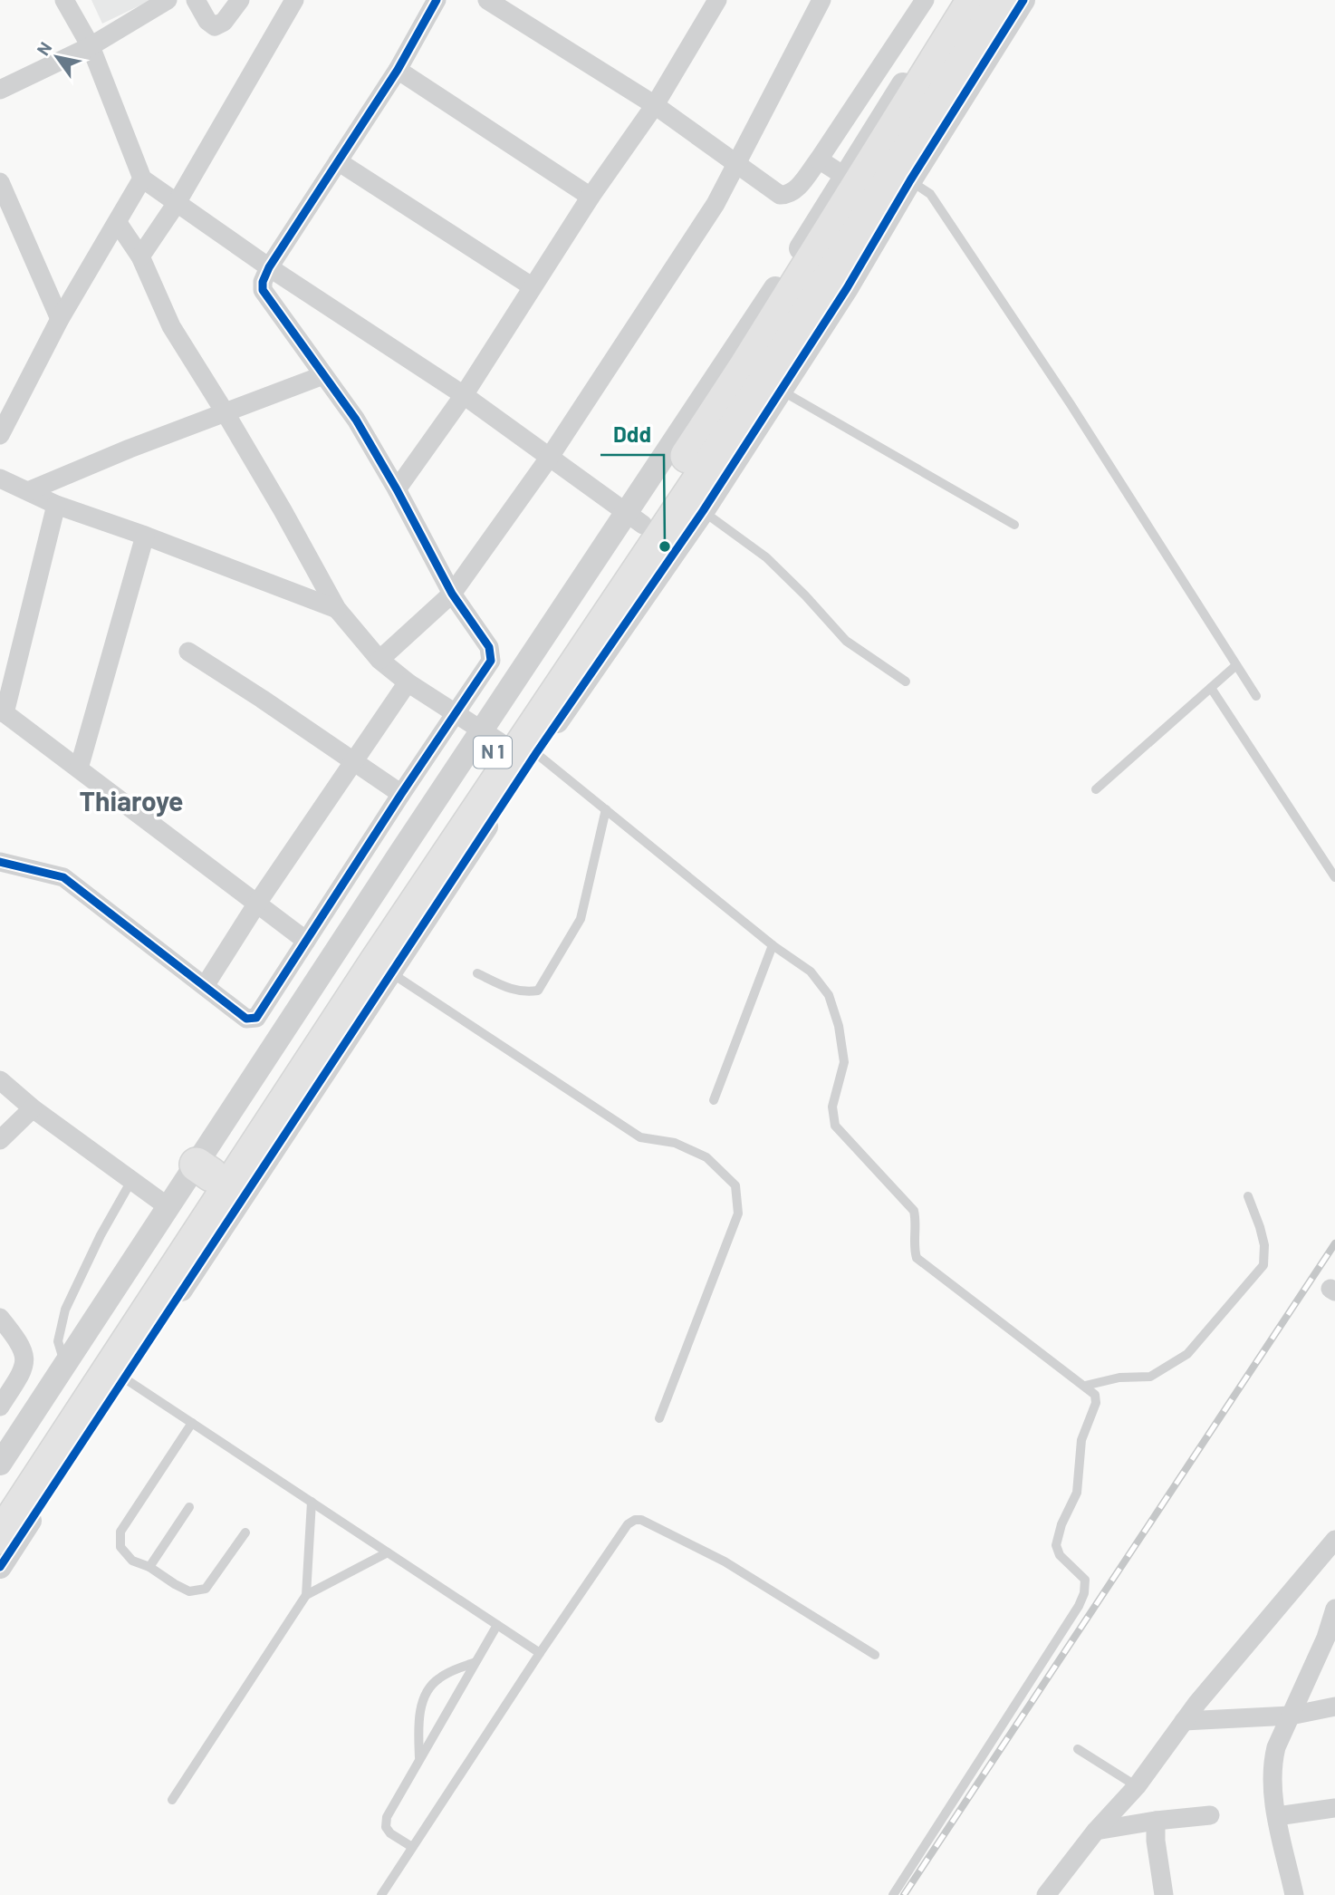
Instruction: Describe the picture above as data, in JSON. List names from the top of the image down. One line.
{"streets":{"highway":["N 1"]},"districts":["Thiaroye"],"places":["Ddd"],"north":"top left"}
